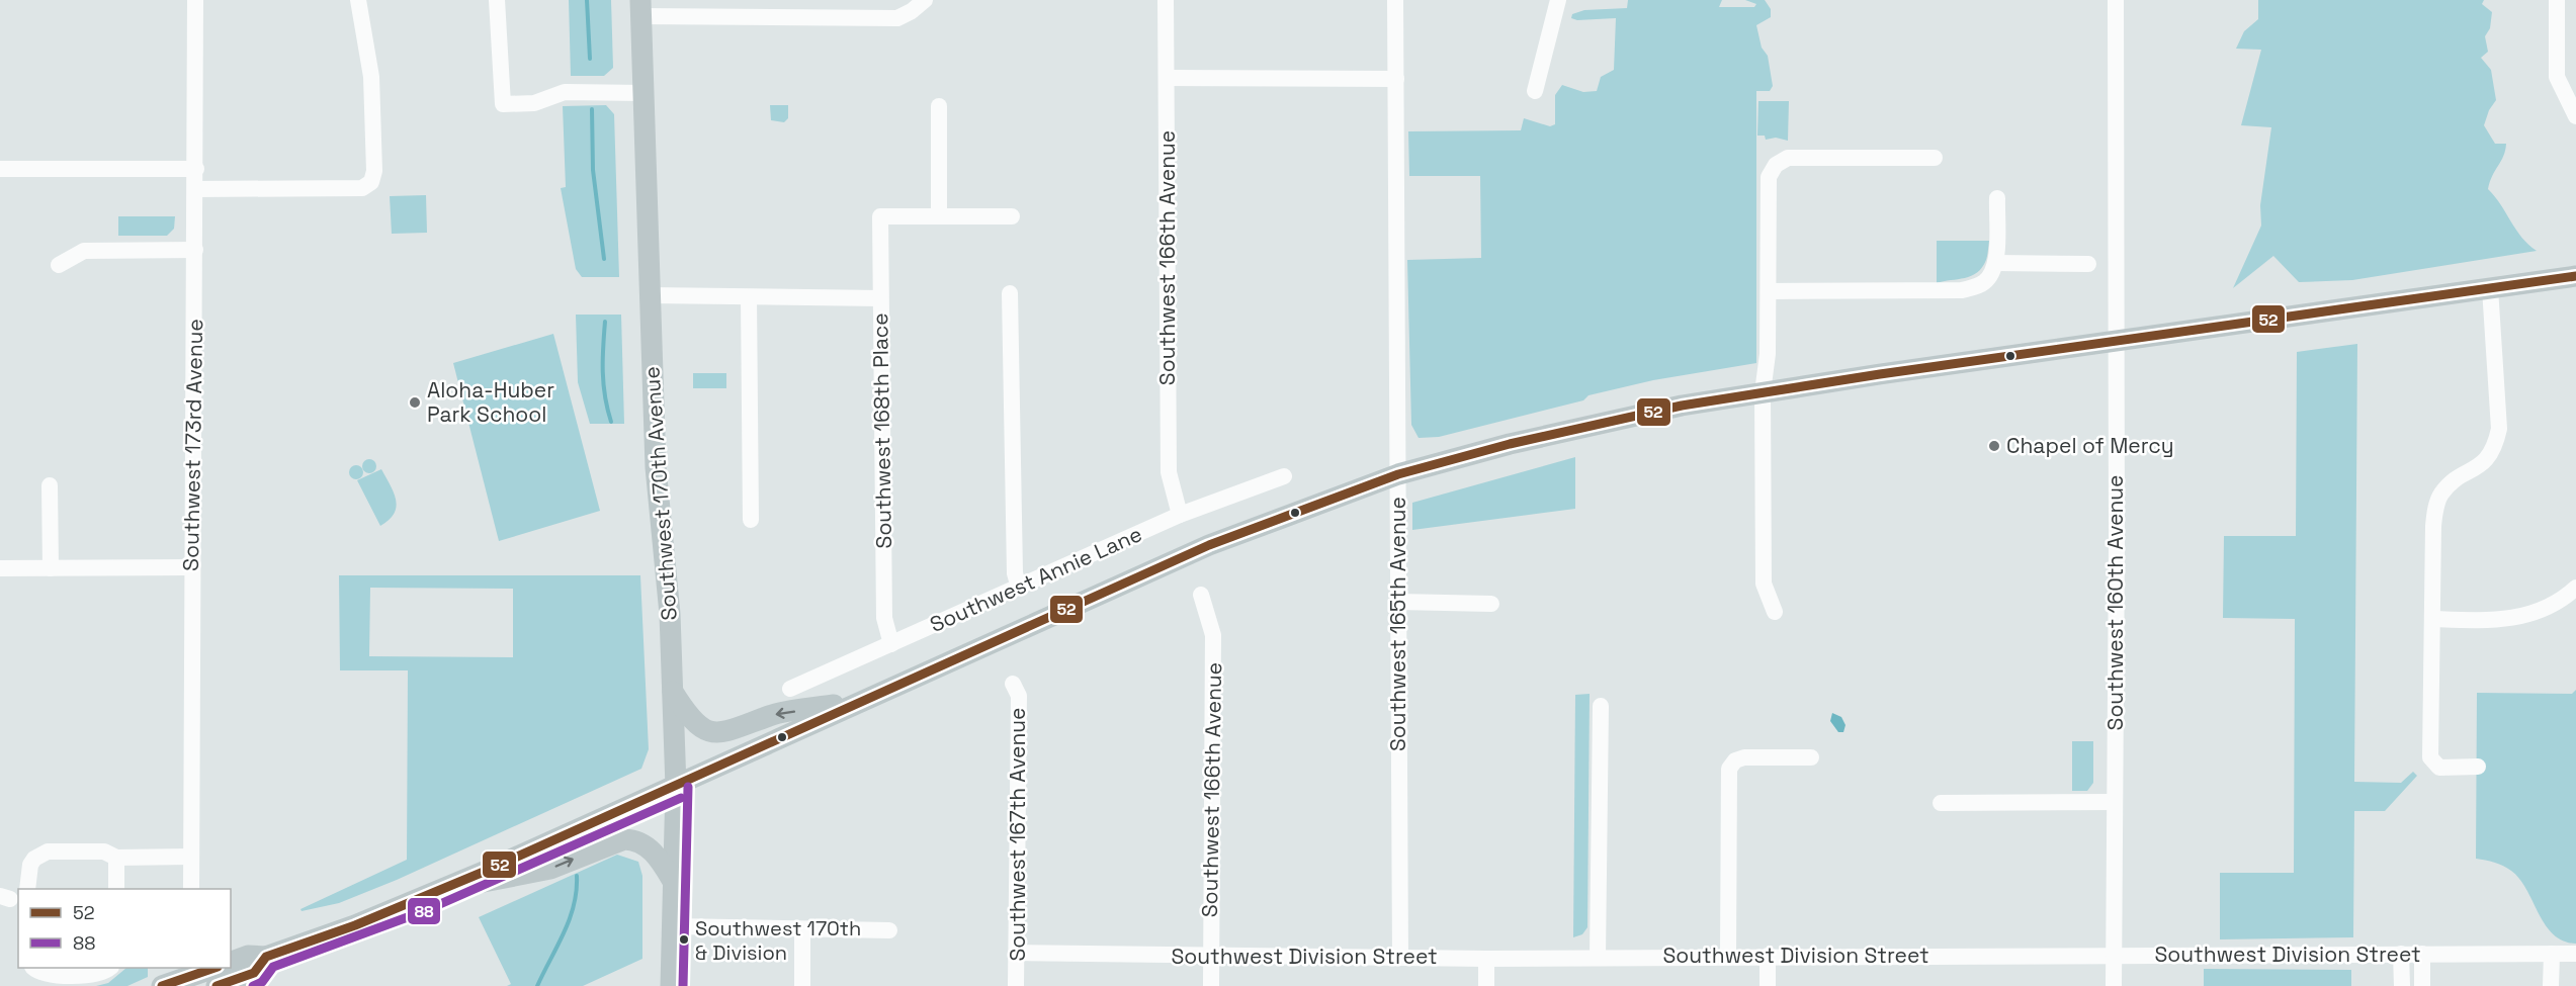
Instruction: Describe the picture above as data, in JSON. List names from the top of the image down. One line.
{"streets":{"main road":["Southwest 170th Avenue"],"street":["Southwest 166th Avenue","Southwest 168th Place","Southwest 173rd Avenue","Southwest Annie Lane","Southwest 160th Avenue","Southwest 165th Avenue","Southwest 167th Avenue","Southwest Division Street"]},"crossings":[["Southwest 166th Avenue","Southwest Annie Lane"],["Southwest 166th Avenue","Southwest Division Street"],["Southwest 168th Place","Southwest Annie Lane"],["Southwest 160th Avenue","Southwest Division Street"],["Southwest 165th Avenue","Southwest Division Street"],["Southwest 167th Avenue","Southwest Division Street"]],"places":["Aloha-Huber Park School","Chapel of Mercy","Southwest 170th & Division"],"lines":["transit line 52","transit line 88"],"legend":["52","88"]}
